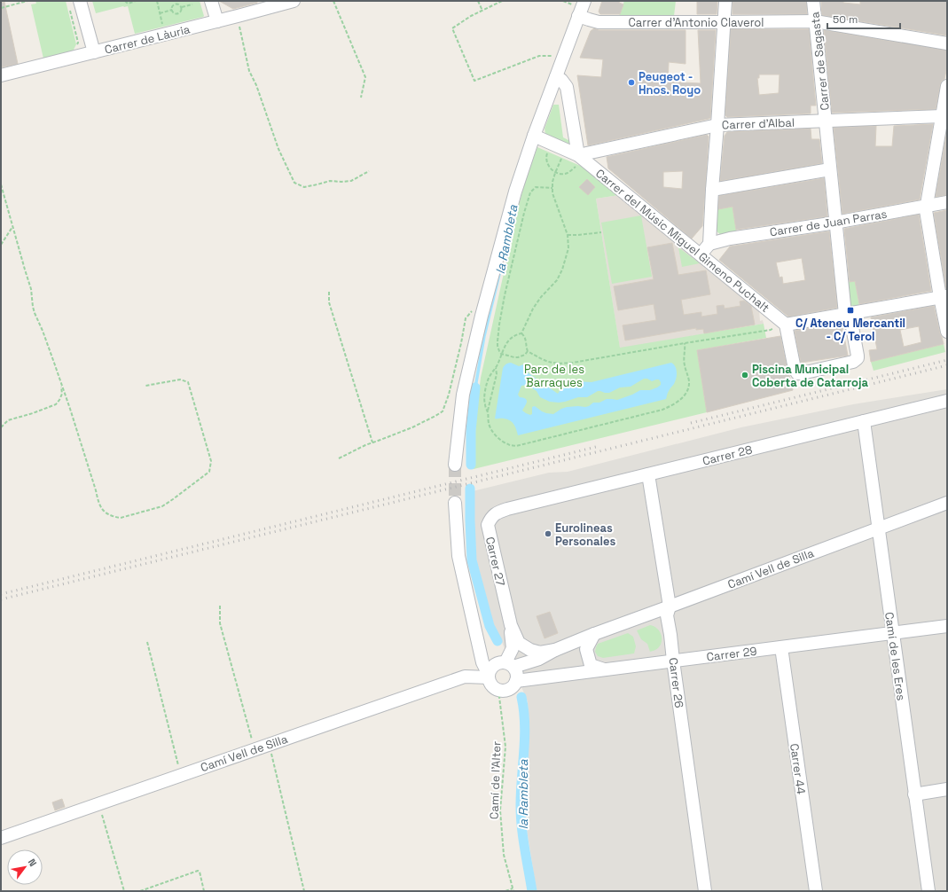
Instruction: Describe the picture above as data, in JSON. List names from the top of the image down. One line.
{"streets":{"street":["Carrer d'Antonio Claverol","Carrer de Làuria","Carrer de Sagasta","Carrer d'Albal","Carrer de Juan Parras","Carrer del Músic Miguel Gimeno Puchalt","Carrer 28","Carrer 27","Camí Vell de Silla","Carrer 29","Camí de les Eres","Carrer 26","Carrer 44"],"path":["Camí de l'Alter"]},"crossings":[["Carrer d'Antonio Claverol","Carrer de Sagasta"],["Carrer de Sagasta","Carrer d'Albal"],["Carrer de Sagasta","Carrer de Juan Parras"],["Carrer de Sagasta","Carrer del Músic Miguel Gimeno Puchalt"],["Carrer d'Albal","Carrer del Músic Miguel Gimeno Puchalt"],["Carrer 28","Carrer 27"],["Carrer 28","Camí de les Eres"],["Carrer 28","Carrer 26"],["Carrer 27","Camí Vell de Silla"],["Carrer 27","Carrer 29"],["Carrer 27","Camí de l'Alter"],["Camí Vell de Silla","Carrer 29"],["Camí Vell de Silla","Camí de les Eres"],["Camí Vell de Silla","Carrer 26"],["Camí Vell de Silla","Camí de l'Alter"],["Carrer 29","Camí de les Eres"],["Carrer 29","Carrer 26"],["Carrer 29","Carrer 44"],["Carrer 29","Camí de l'Alter"]],"water":["la Rambleta"],"parks":["Parc de les Barraques"],"places":{"other":["Peugeot - Hnos. Royo","Piscina Municipal Coberta de Catarroja","Eurolineas Personales"],"transit":["C/ Ateneu Mercantil - C/ Terol"]},"scale_bar":"50 m","north":"top right"}
